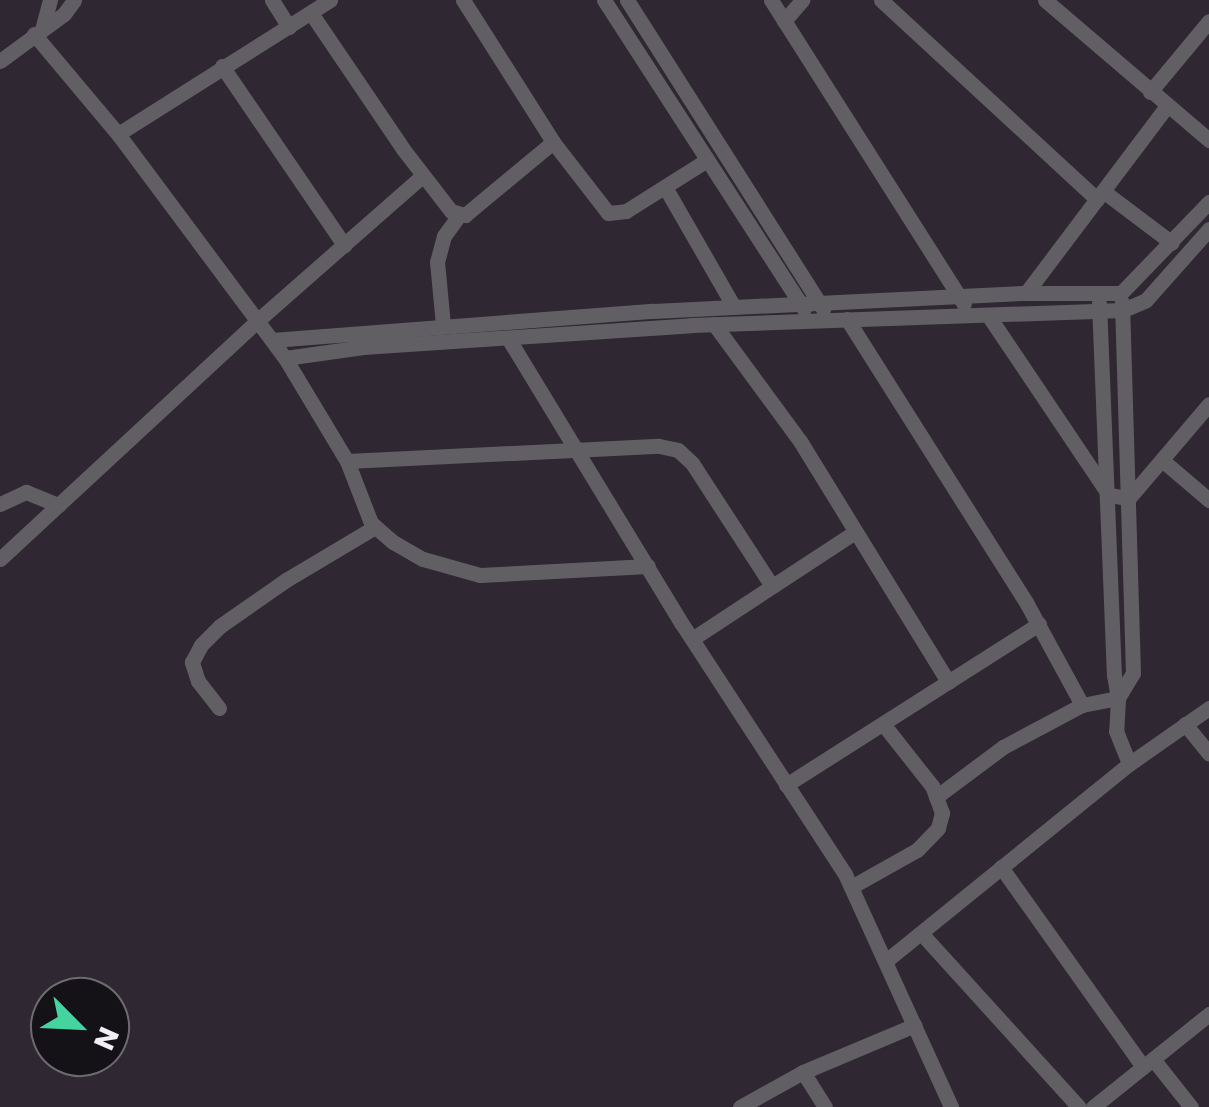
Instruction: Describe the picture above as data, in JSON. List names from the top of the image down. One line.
{"north":"bottom right"}
